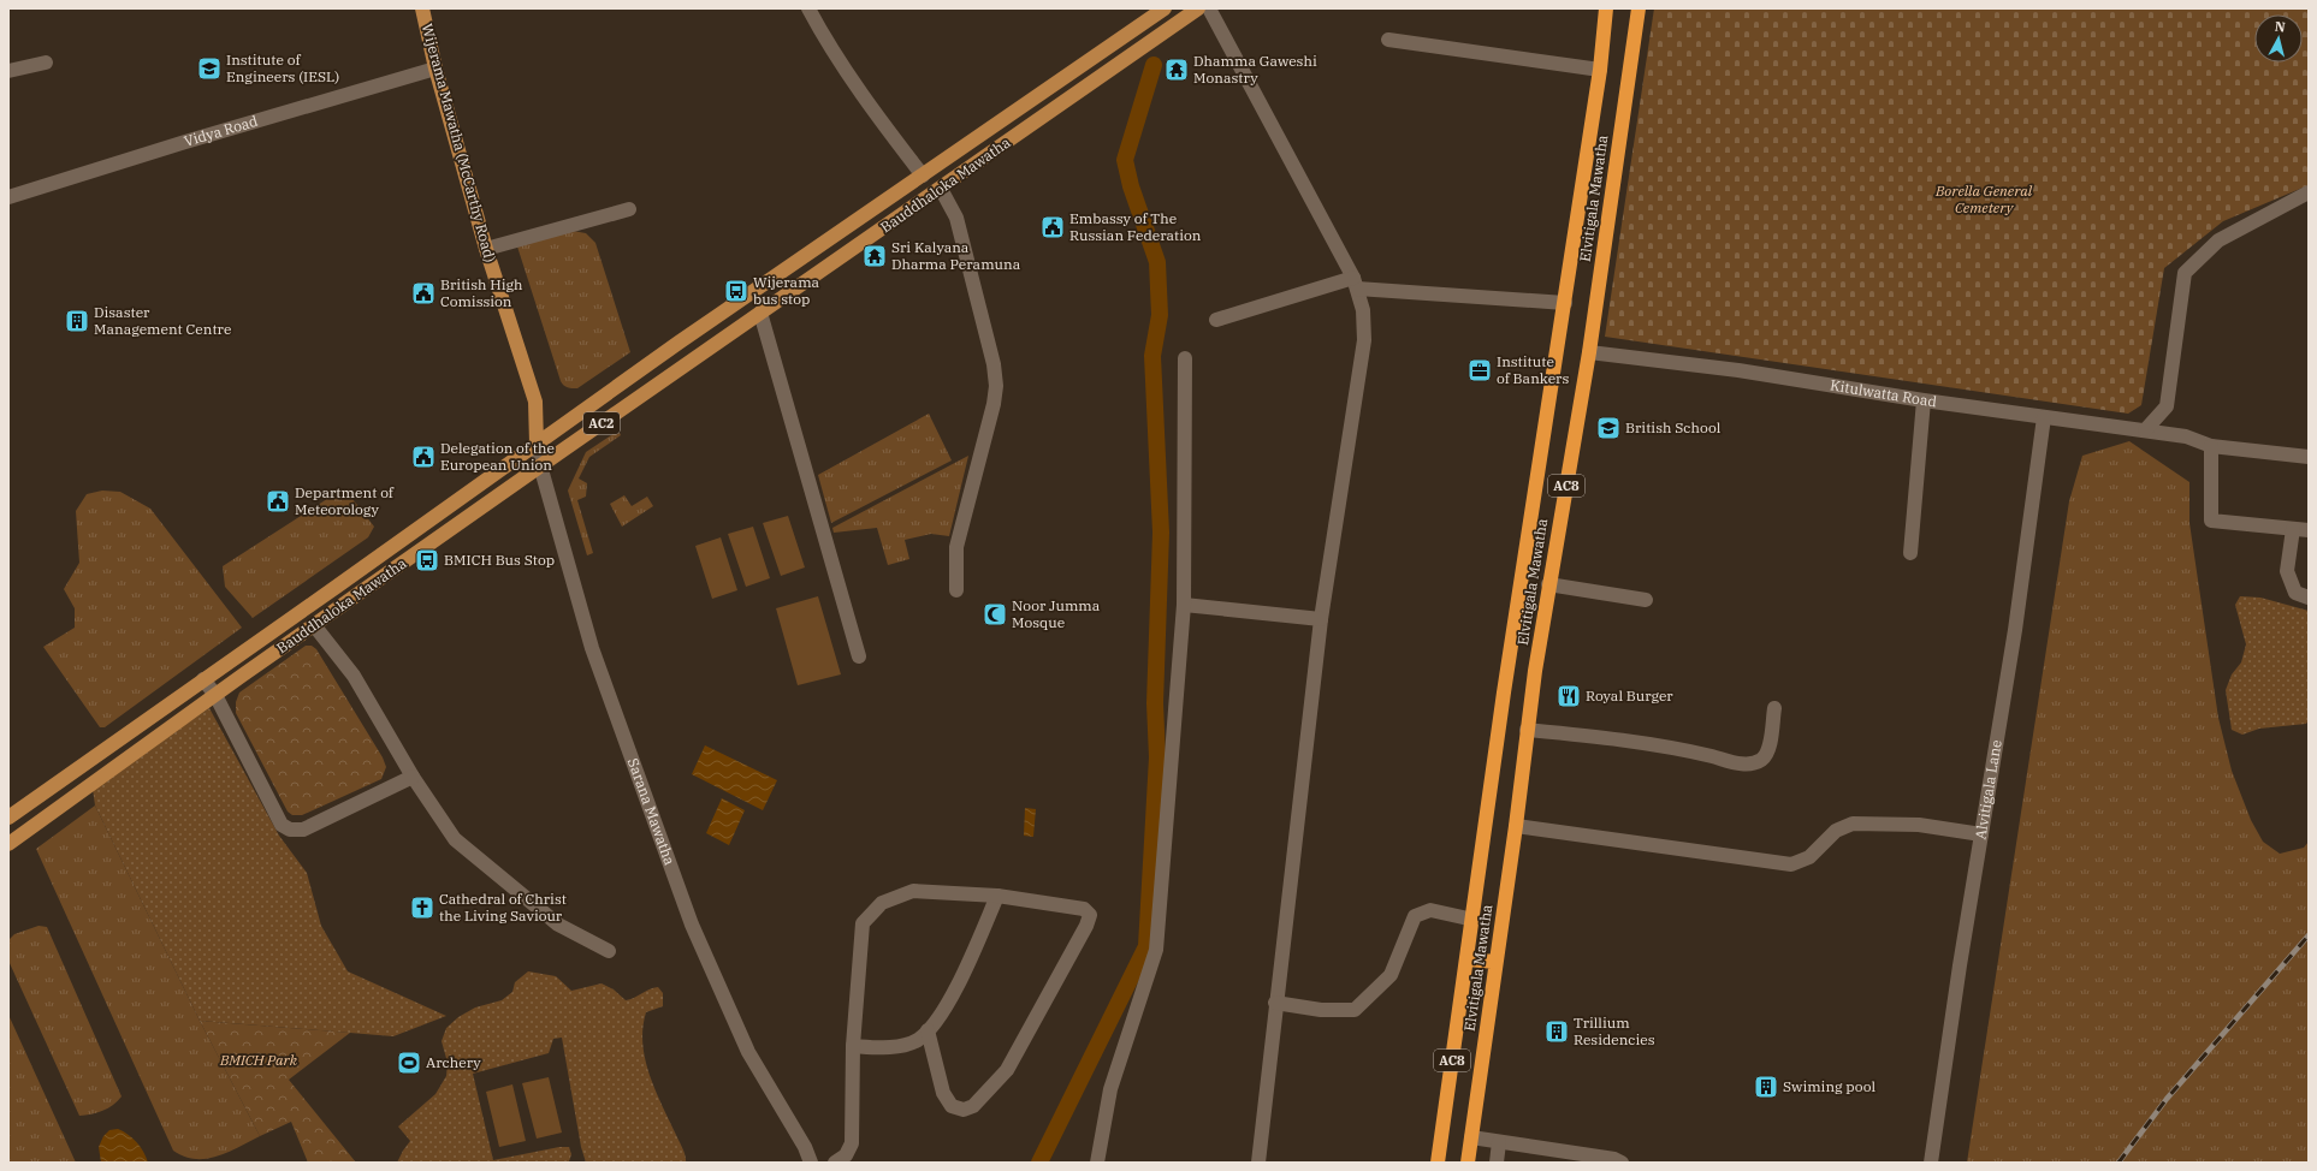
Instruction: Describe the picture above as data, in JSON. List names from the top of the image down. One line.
{"streets":{"highway":["Elvitigala Mawatha","AC8"],"main road":["Wijerama Mawatha (McCarthy Road)","Bauddhaloka Mawatha","AC2"],"street":["Vidya Road","Kitulwatta Road","Alvitigala Lane","Sarana Mawatha"]},"crossings":[["Vidya Road","Wijerama Mawatha (McCarthy Road)"],["Wijerama Mawatha (McCarthy Road)","Bauddhaloka Mawatha"],["Wijerama Mawatha (McCarthy Road)","Sarana Mawatha"],["Bauddhaloka Mawatha","Sarana Mawatha"],["Elvitigala Mawatha","Kitulwatta Road"],["Kitulwatta Road","Alvitigala Lane"]],"parks":["Borella General Cemetery","BMICH Park"],"places":{"school or university":["Institute of Engineers (IESL)","British School"],"temple":["Dhamma Gaweshi Monastry","Sri Kalyana Dharma Peramuna"],"public building":["Embassy of The Russian Federation","British High Comission","Delegation of the European Union","Department of Meteorology"],"bus stop":["Wijerama bus stop","BMICH Bus Stop"],"building":["Disaster Management Centre","Trillium Residencies","Swiming pool"],"office":["Institute of Bankers"],"mosque":["Noor Jumma Mosque"],"restaurant":["Royal Burger"],"church":["Cathedral of Christ the Living Saviour"],"sports":["Archery"]},"north":"top"}
